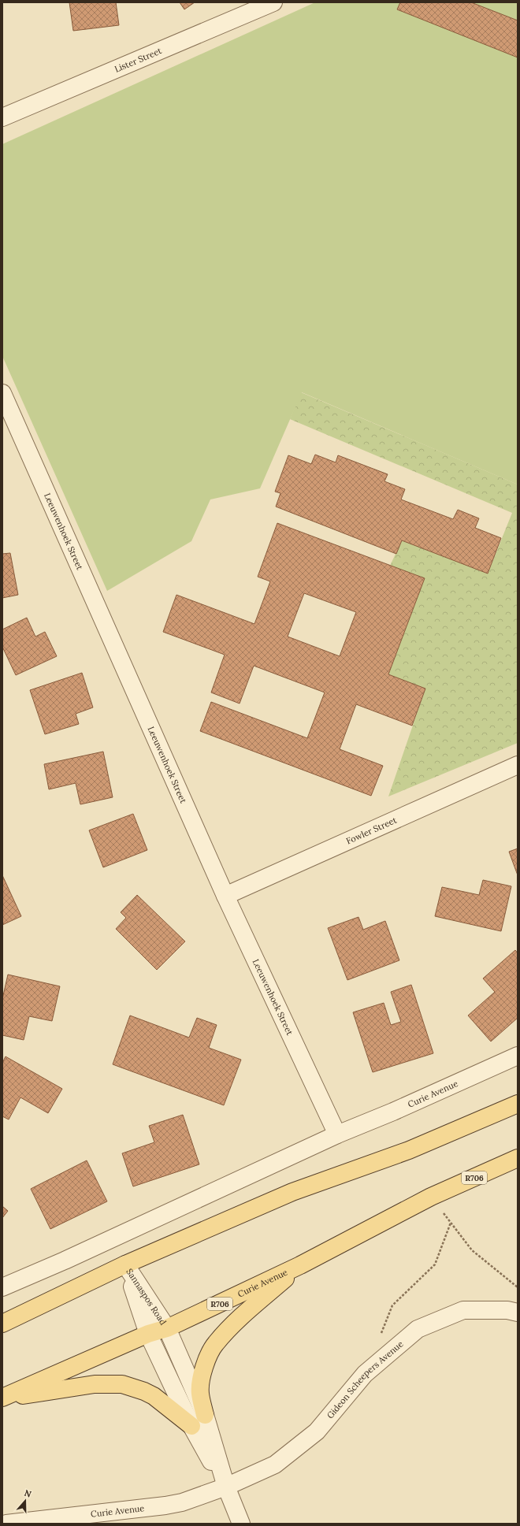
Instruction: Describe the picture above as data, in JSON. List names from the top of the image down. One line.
{"streets":{"main road":["Curie Avenue","R706"],"street":["Lister Street","Leeuwenhoek Street","Fowler Street","Sannaspos Road","Gideon Scheepers Avenue"]},"crossings":[["Leeuwenhoek Street","Fowler Street"],["Leeuwenhoek Street","Curie Avenue"],["Curie Avenue","Sannaspos Road"],["Curie Avenue","Gideon Scheepers Avenue"],["Sannaspos Road","Gideon Scheepers Avenue"]],"north":"top"}
